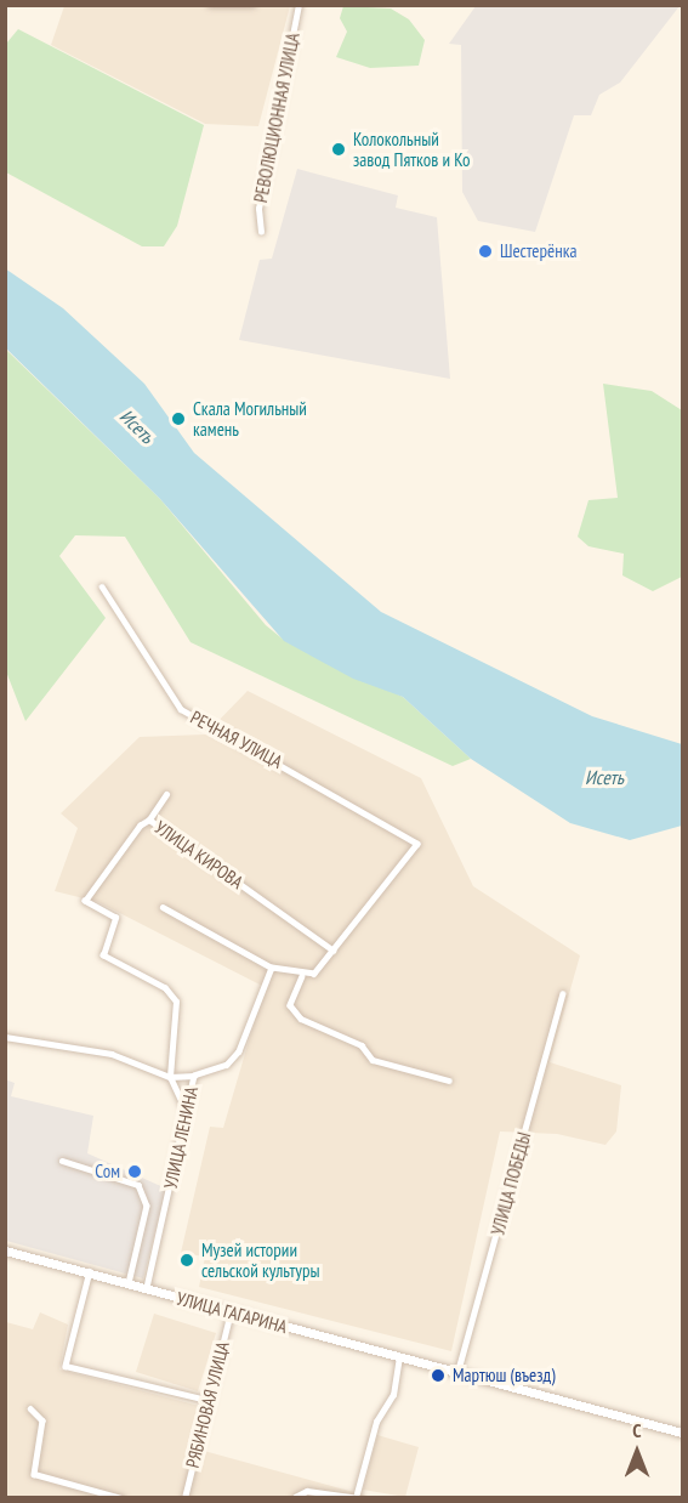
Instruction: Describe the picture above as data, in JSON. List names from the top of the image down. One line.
{"streets":{"main road":["УЛИЦА ГАГАРИНА"],"street":["РЕВОЛЮЦИОННАЯ УЛИЦА","РЕЧНАЯ УЛИЦА","УЛИЦА КИРОВА","УЛИЦА ЛЕНИНА","УЛИЦА ПОБЕДЫ","РЯБИНОВАЯ УЛИЦА"]},"crossings":[["РЕЧНАЯ УЛИЦА","УЛИЦА КИРОВА"],["УЛИЦА ЛЕНИНА","УЛИЦА ГАГАРИНА"],["УЛИЦА ПОБЕДЫ","УЛИЦА ГАГАРИНА"],["УЛИЦА ГАГАРИНА","РЯБИНОВАЯ УЛИЦА"]],"water":["Исеть"],"places":["Колокольный завод Пятков и Ко","Шестерёнка","Скала Могильный камень","Сом","Музей истории сельской культуры","Мартюш (въезд)"],"north":"top"}
